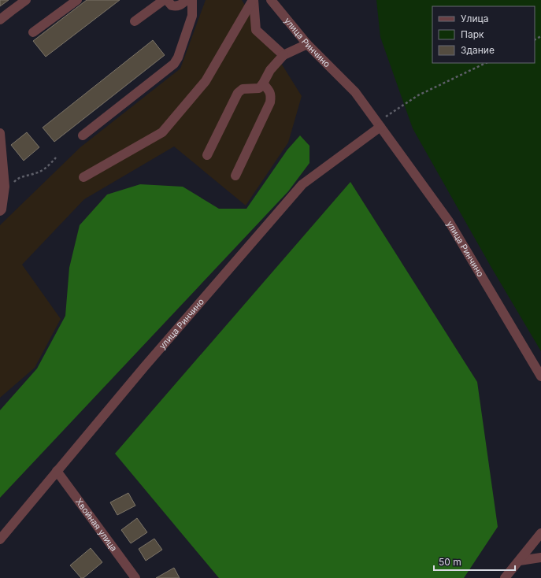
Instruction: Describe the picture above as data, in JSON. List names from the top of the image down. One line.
{"streets":{"street":["улица Ринчино","Хвойная улица"]},"crossings":[["улица Ринчино","Хвойная улица"]],"legend":["Улица","Парк","Здание"],"scale_bar":"50 m"}
